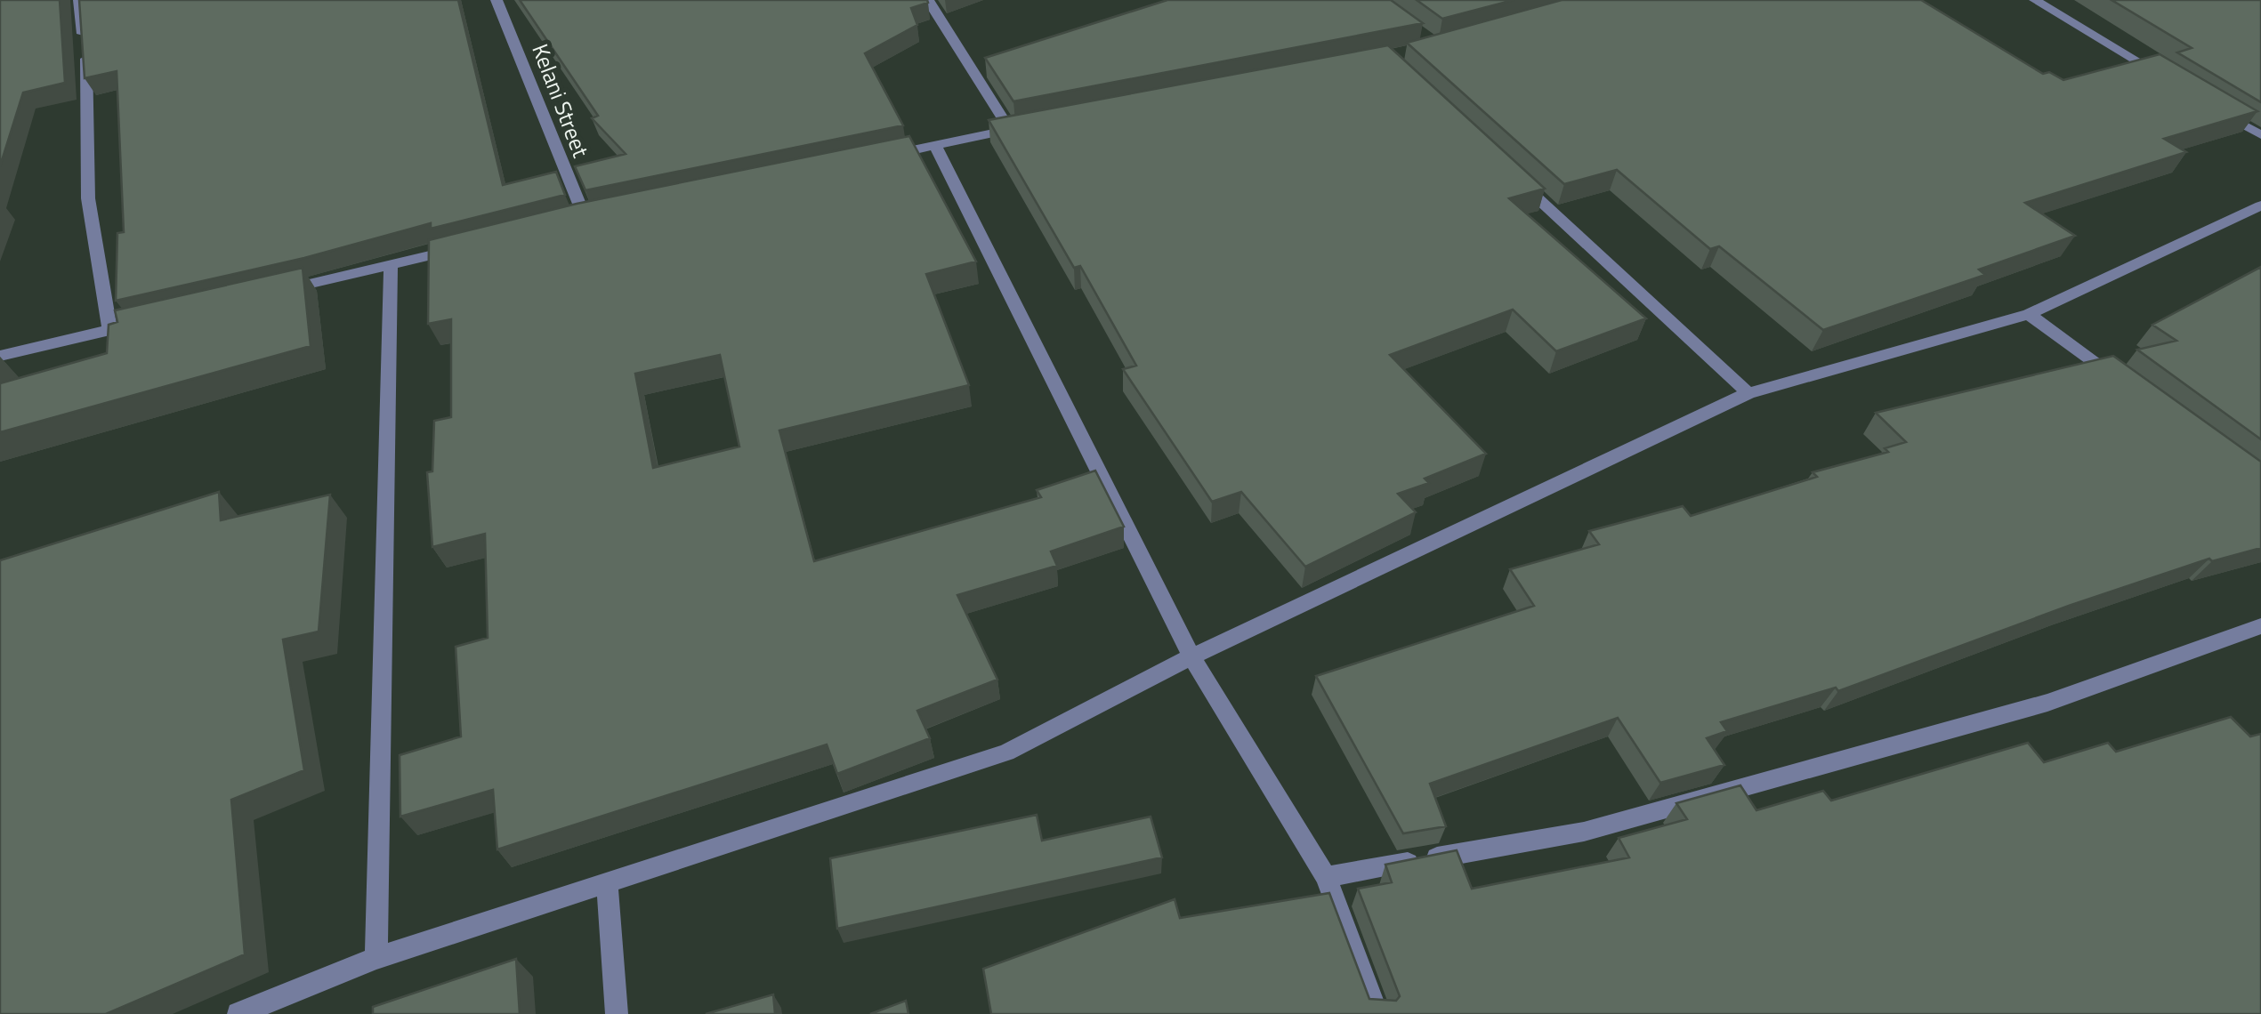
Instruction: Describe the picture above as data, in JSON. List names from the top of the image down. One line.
{"streets":{"street":["Kelani Street"]}}
